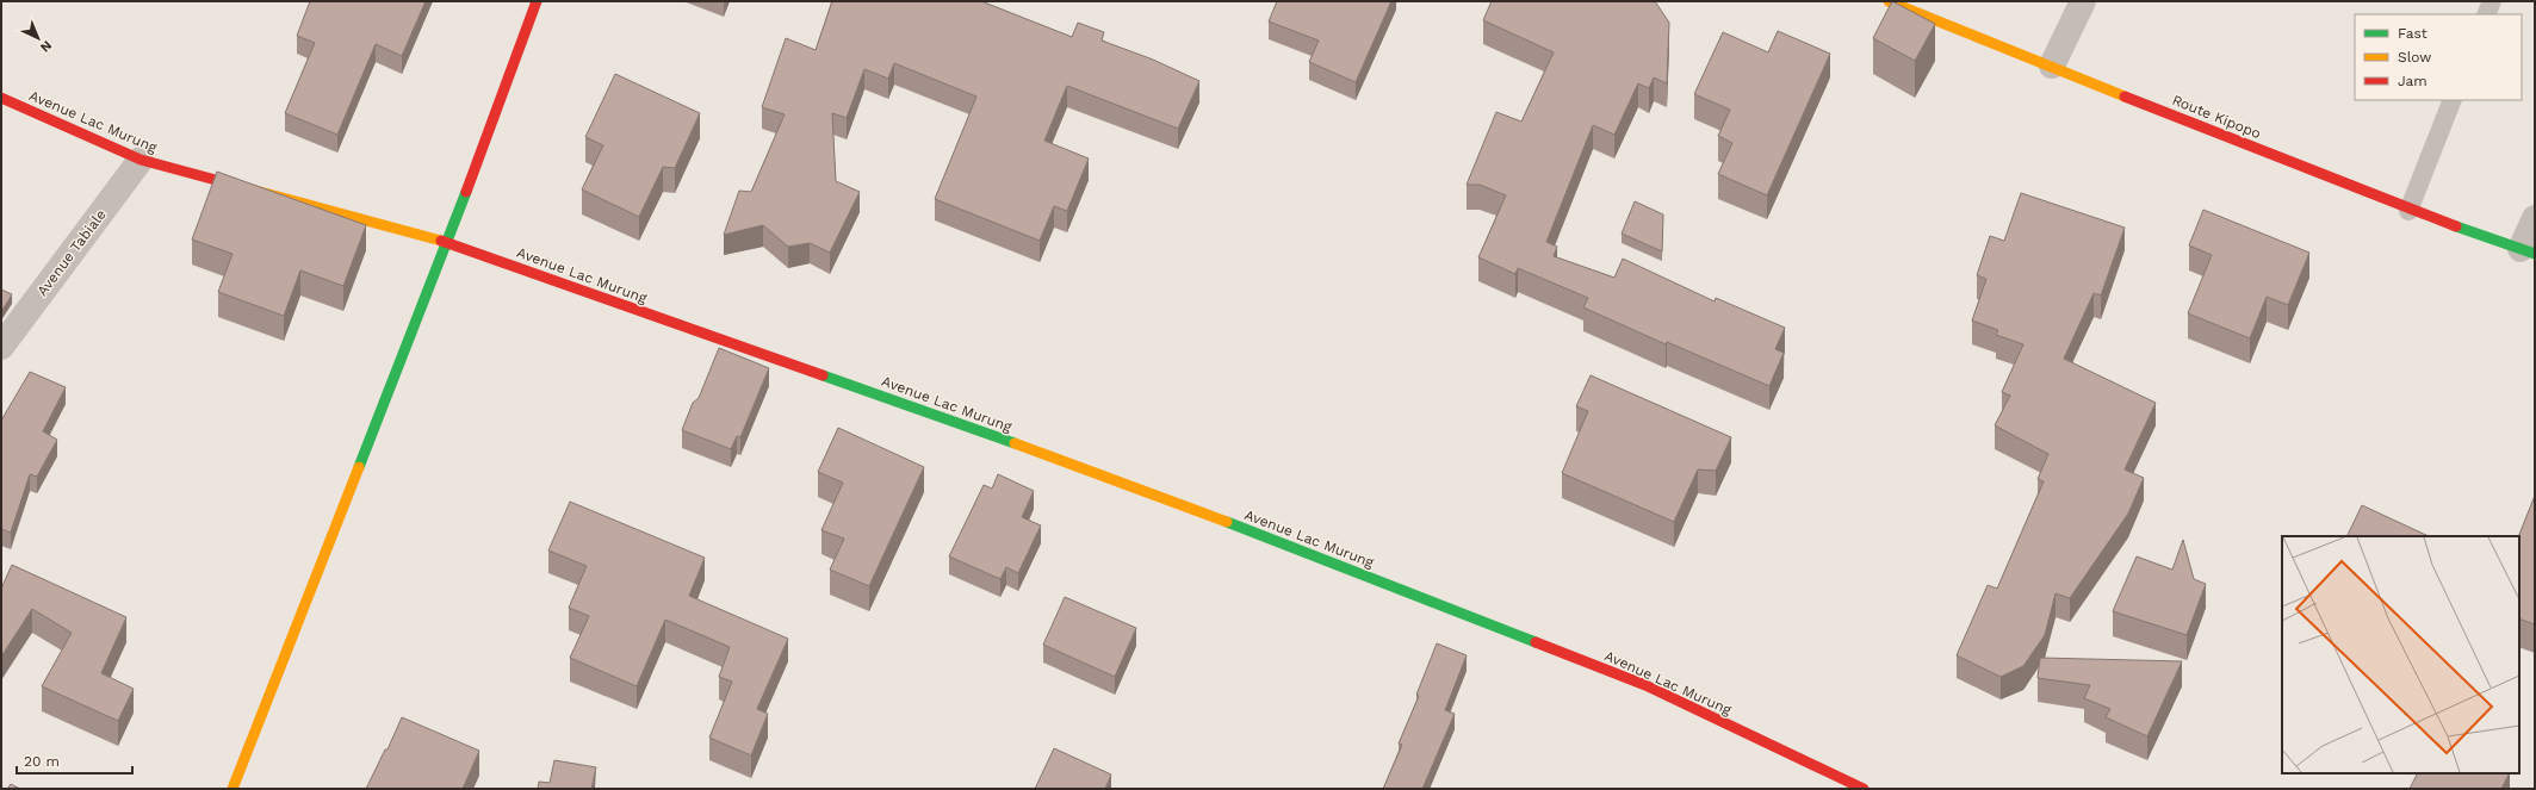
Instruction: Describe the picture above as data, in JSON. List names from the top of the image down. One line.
{"streets":{"street":["Route Kipopo","Avenue Lac Murung","Avenue Tabiale"]},"crossings":[["Avenue Lac Murung","Avenue Tabiale"]],"legend":["Fast","Slow","Jam"],"scale_bar":"20 m","north":"bottom right"}
